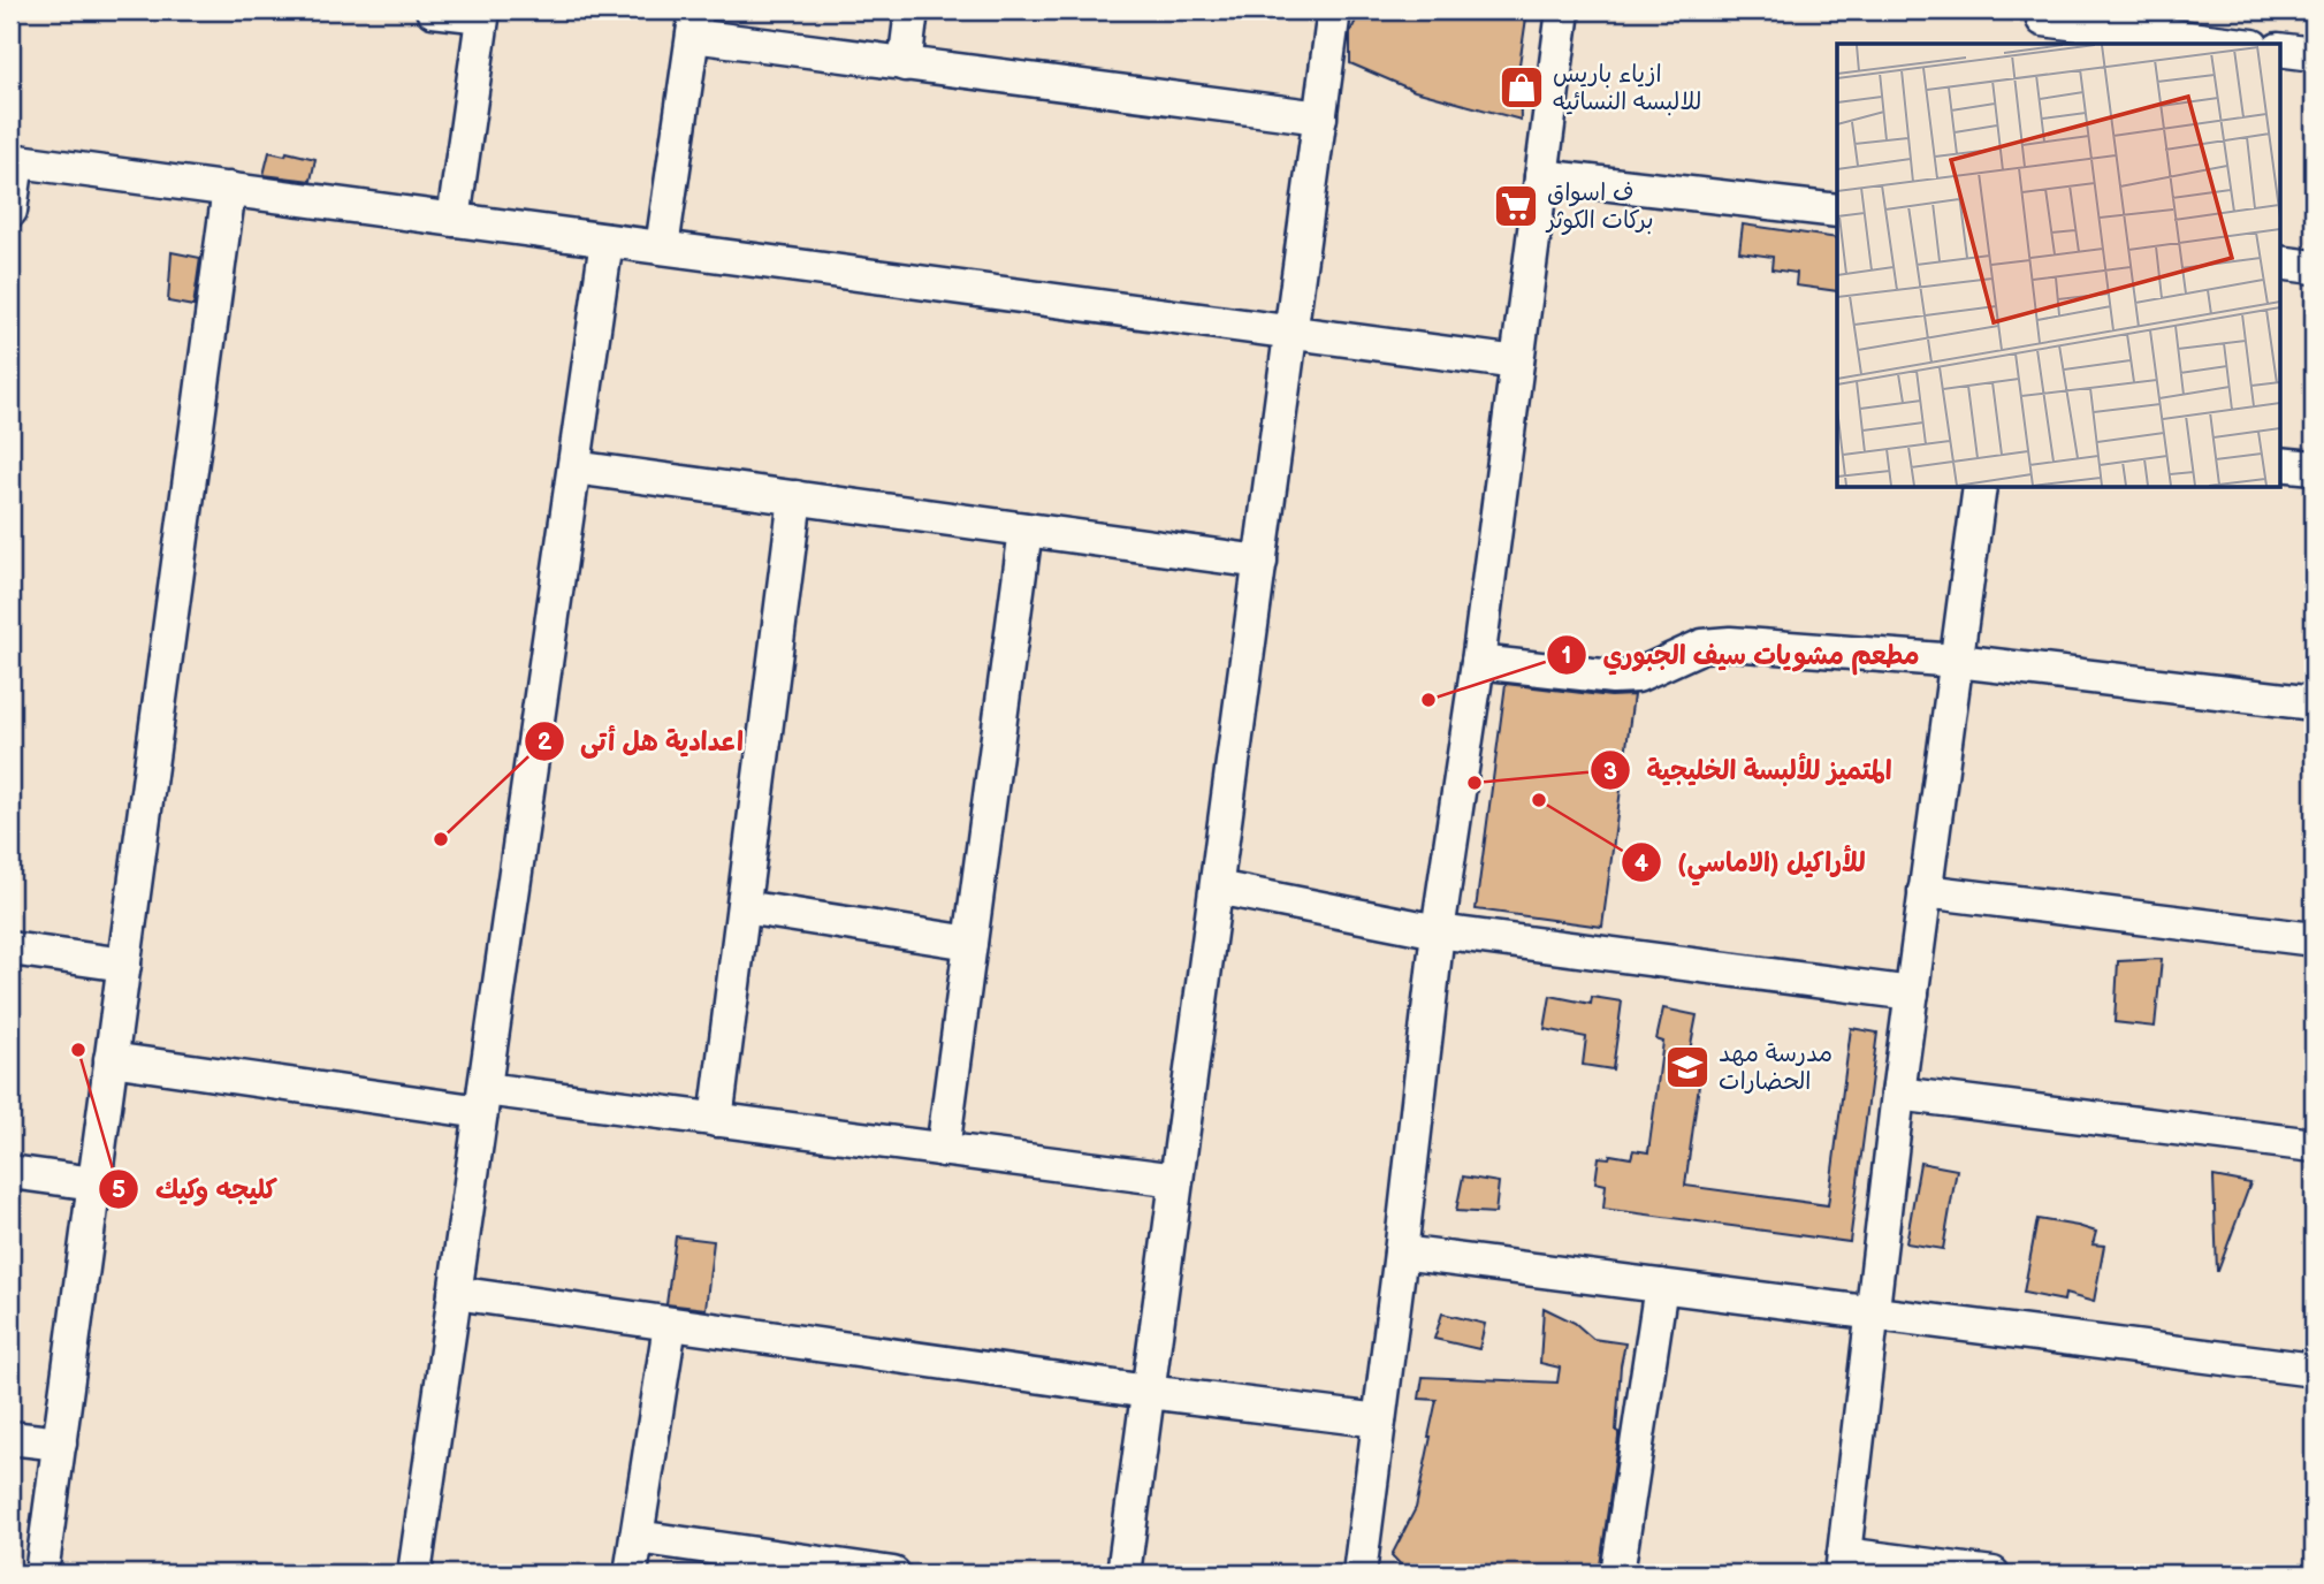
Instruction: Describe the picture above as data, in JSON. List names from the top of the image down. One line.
{"places":{"shop":["ازياء باريس للالبسه النسائيه"],"supermarket":["ف اسواق بركات الكوثر"],"other":["مطعم مشويات سيف الجبوري","المتميز للألبسة الخليجية","(الاماسي) للأراكيل","اعدادية هل أتى","كليجه وكيك"],"school or university":["مدرسة مهد الحضارات"]}}
